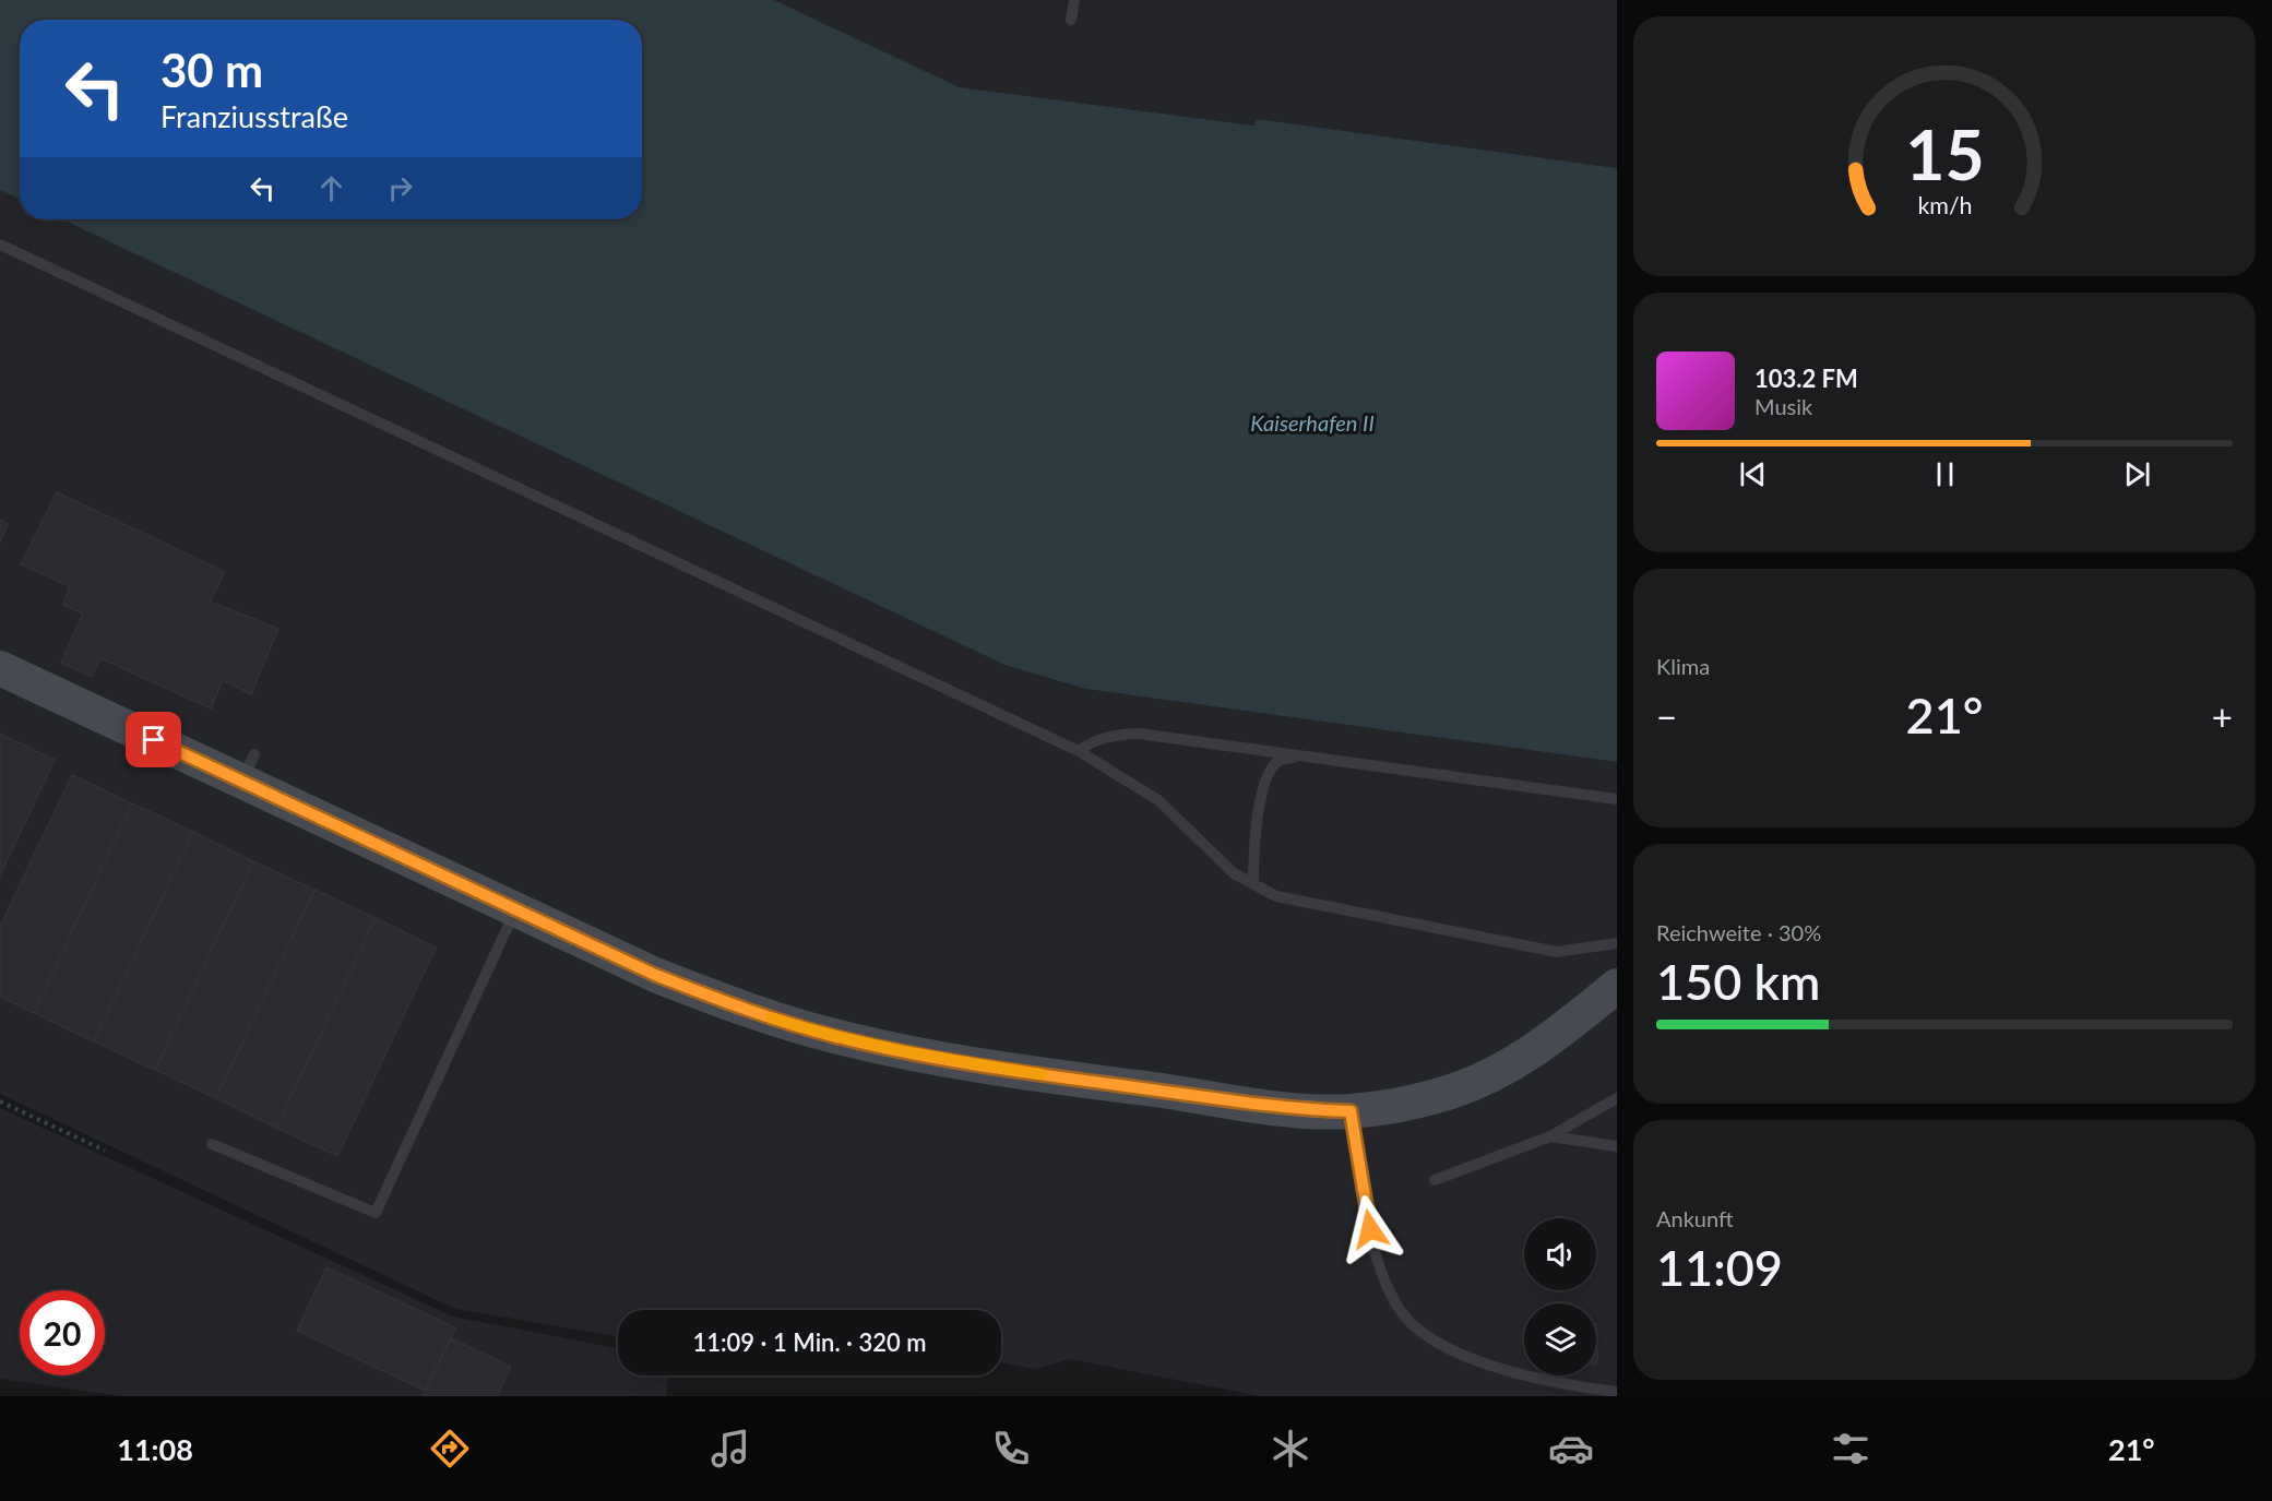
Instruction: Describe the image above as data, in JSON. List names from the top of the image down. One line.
{"water":["Kaiserhafen II"],"page":{"turn":["30 m","Franziusstraße"],"song":["103.2 FM","Musik"],"tile":["Klima",["Reichweite · 30%","150 km"],["Ankunft","11:09"]],"heat":["−","21°","+"],"limit":"20","trip":"11:09 · 1 Min. · 320 m","tabs":["11:08","21°"],"gauge":["15","km/h"]}}
